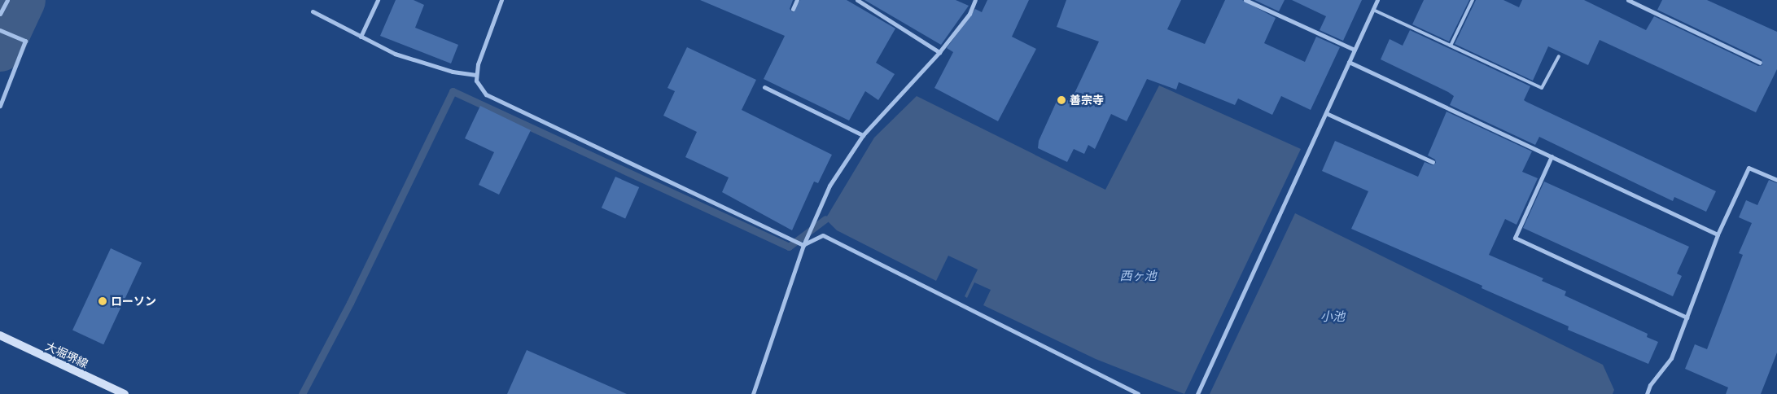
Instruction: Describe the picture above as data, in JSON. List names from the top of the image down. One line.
{"streets":{"main road":["大堀堺線"]},"water":["西ヶ池","小池"],"places":["善宗寺","ローソン"]}
